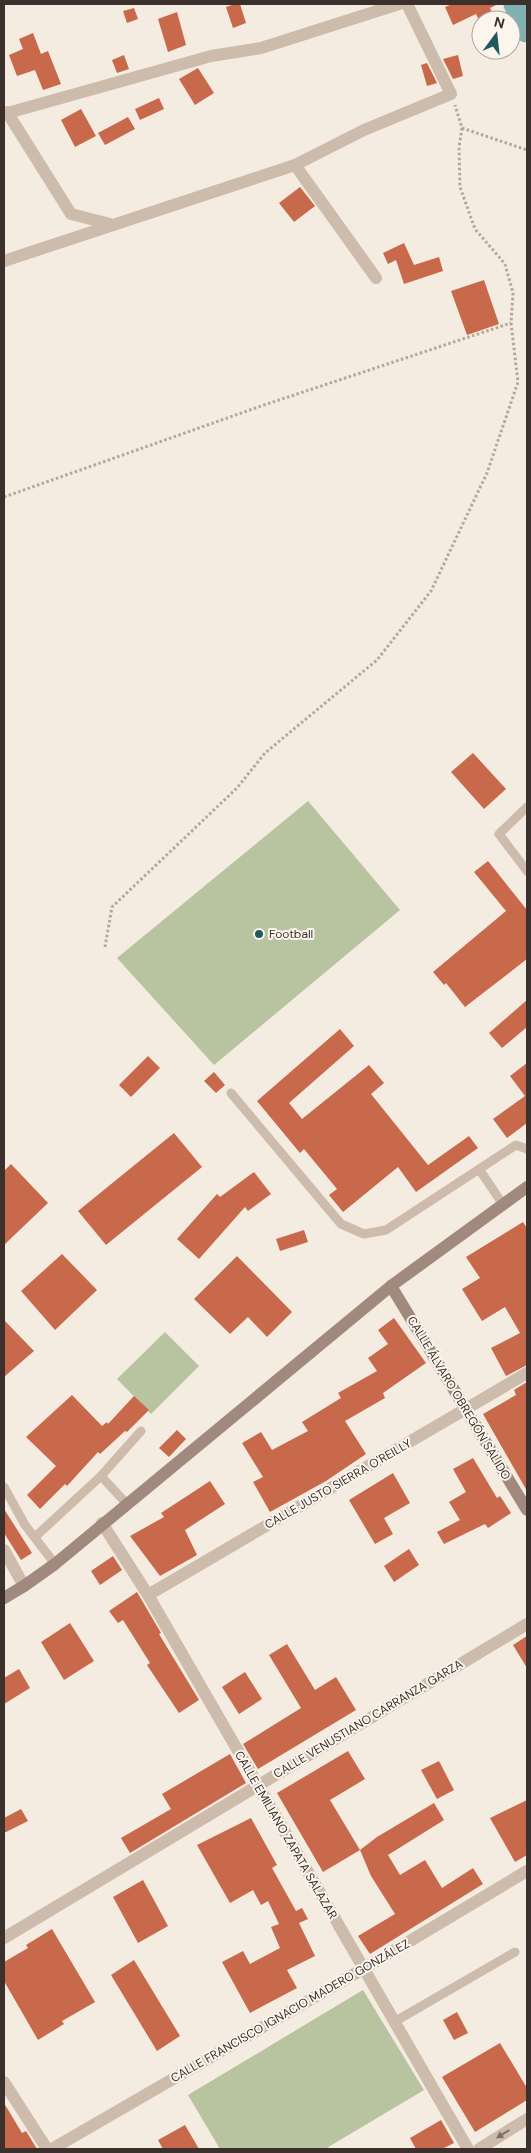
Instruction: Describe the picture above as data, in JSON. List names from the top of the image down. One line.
{"streets":{"street":["CALLE ÁLVARO OBREGÓN SALIDO","CALLE JUSTO SIERRA O'REILLY","CALLE VENUSTIANO CARRANZA GARZA","CALLE EMILIANO ZAPATA SALAZAR","CALLE FRANCISCO IGNACIO MADERO GONZÁLEZ"]},"crossings":[["CALLE ÁLVARO OBREGÓN SALIDO","CALLE JUSTO SIERRA O'REILLY"],["CALLE JUSTO SIERRA O'REILLY","CALLE EMILIANO ZAPATA SALAZAR"],["CALLE VENUSTIANO CARRANZA GARZA","CALLE EMILIANO ZAPATA SALAZAR"],["CALLE EMILIANO ZAPATA SALAZAR","CALLE FRANCISCO IGNACIO MADERO GONZÁLEZ"]],"places":["Football"],"north":"top"}
